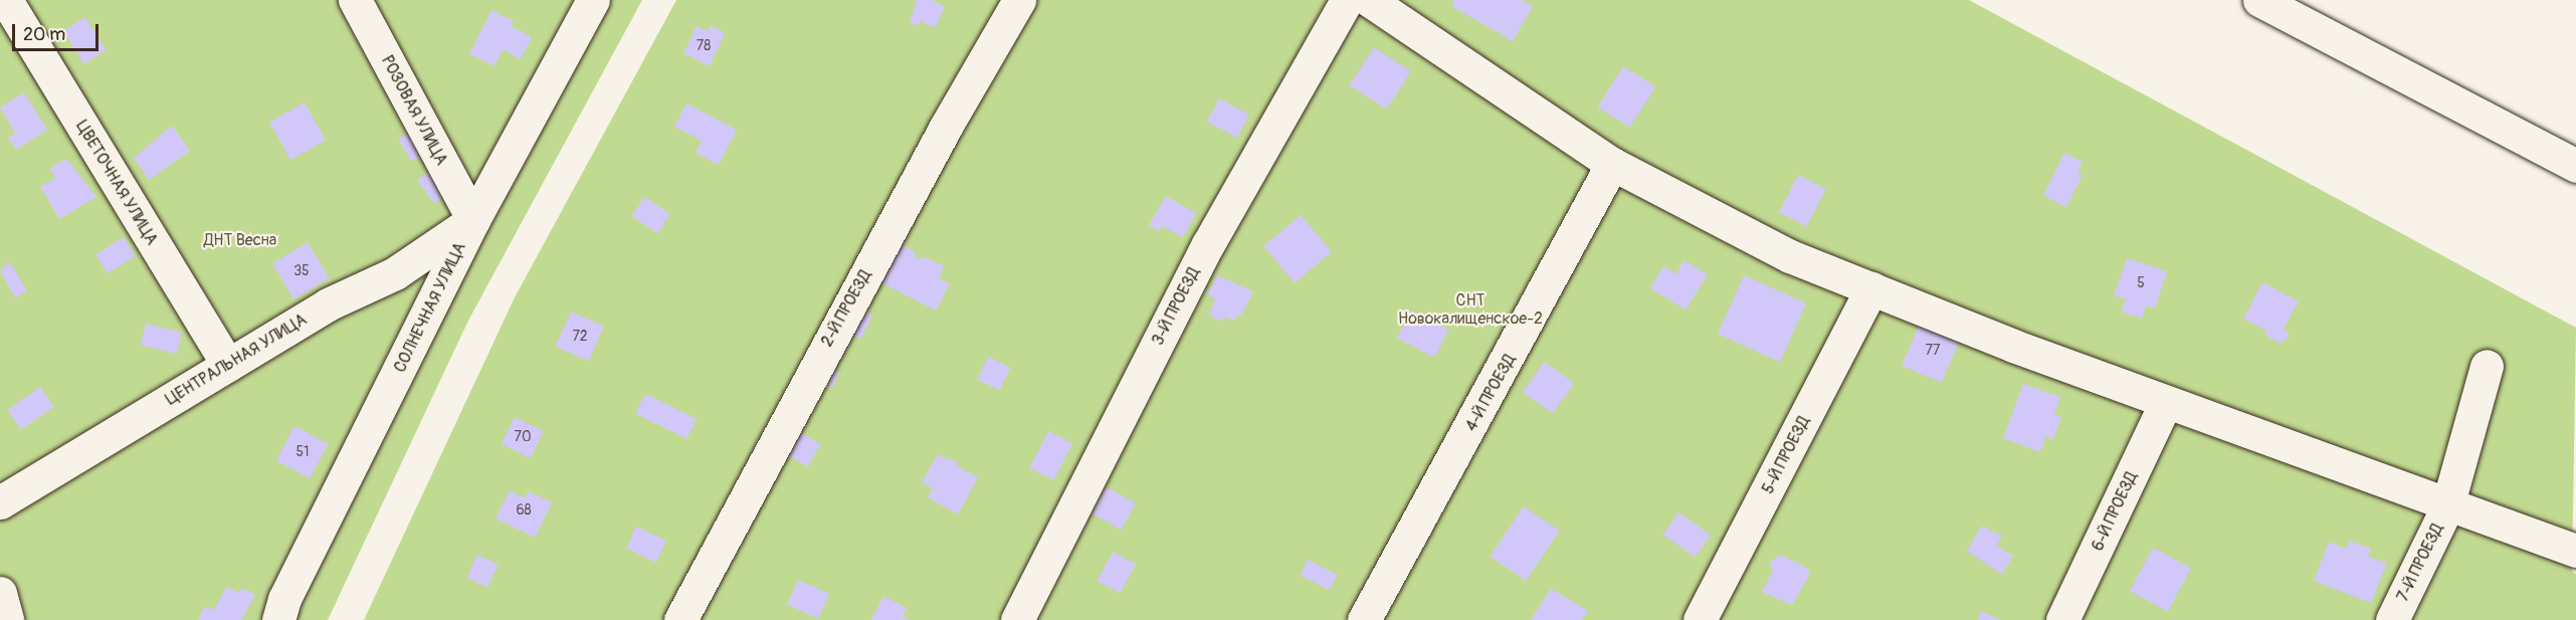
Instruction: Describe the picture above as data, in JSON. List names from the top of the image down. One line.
{"streets":{"street":["РОЗОВАЯ УЛИЦА","ЦВЕТОЧНАЯ УЛИЦА","3-Й ПРОЕЗД","СОЛНЕЧНАЯ УЛИЦА","2-Й ПРОЕЗД","ЦЕНТРАЛЬНАЯ УЛИЦА","4-Й ПРОЕЗД","5-Й ПРОЕЗД","6-Й ПРОЕЗД","7-Й ПРОЕЗД"]},"crossings":[["РОЗОВАЯ УЛИЦА","СОЛНЕЧНАЯ УЛИЦА"],["РОЗОВАЯ УЛИЦА","ЦЕНТРАЛЬНАЯ УЛИЦА"],["ЦВЕТОЧНАЯ УЛИЦА","ЦЕНТРАЛЬНАЯ УЛИЦА"],["СОЛНЕЧНАЯ УЛИЦА","ЦЕНТРАЛЬНАЯ УЛИЦА"]],"parks":["ДНТ Весна","СНТ Новокалищенское-2"],"house_numbers":["78","35","5","72","77","70","51","68"],"scale_bar":"20 m"}
